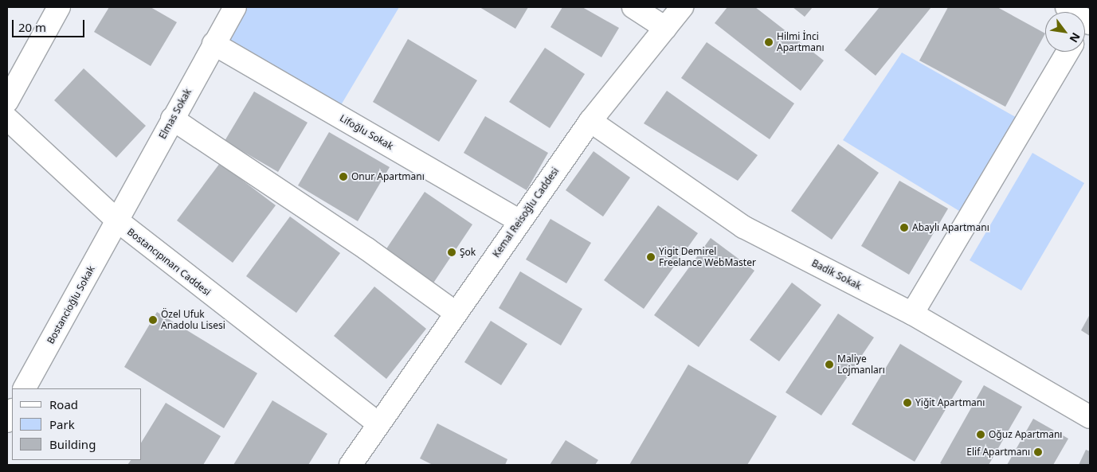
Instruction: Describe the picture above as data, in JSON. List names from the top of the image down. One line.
{"streets":{"street":["Elmas Sokak","Lifoğlu Sokak","Kemal Reisoğlu Caddesi","Bostancıpınarı Caddesi","Badik Sokak","Bostancioğlu Sokak"]},"crossings":[["Elmas Sokak","Lifoğlu Sokak"],["Elmas Sokak","Bostancıpınarı Caddesi"],["Elmas Sokak","Bostancioğlu Sokak"],["Lifoğlu Sokak","Kemal Reisoğlu Caddesi"],["Kemal Reisoğlu Caddesi","Bostancıpınarı Caddesi"],["Kemal Reisoğlu Caddesi","Badik Sokak"],["Bostancıpınarı Caddesi","Bostancioğlu Sokak"]],"places":["Hilmi İnci Apartmanı","Onur Apartmanı","Abaylı Apartmanı","Şok","Yigit Demirel Freelance WebMaster","Özel Ufuk Anadolu Lisesi","Maliye Lojmanları","Yiğit Apartmanı","Oğuz Apartmanı","Elif Apartmanı"],"legend":["Road","Park","Building"],"scale_bar":"20 m","north":"bottom right"}
